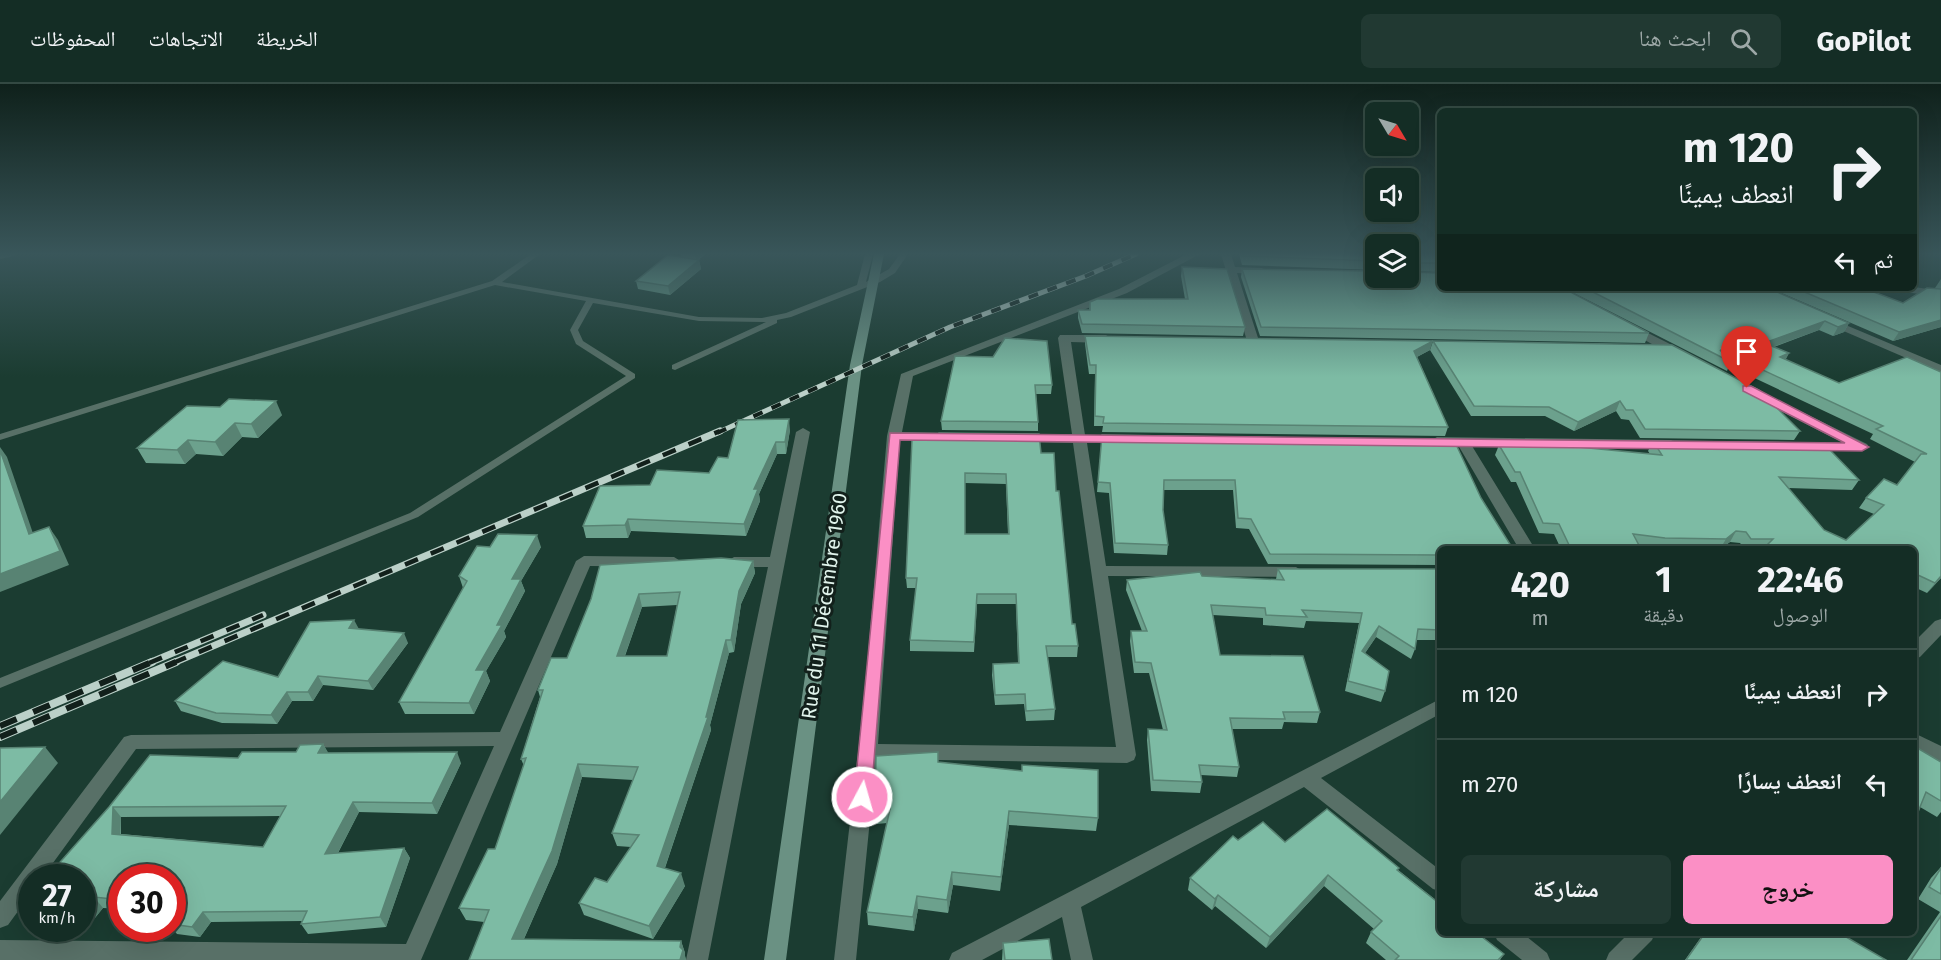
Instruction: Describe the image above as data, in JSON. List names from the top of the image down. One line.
{"streets":{"main road":["Rue du 11 Décembre 1960"]},"north":"bottom right","page":{"header":"GoPilot","search":"ابحث هنا","nav":["الخريطة","الاتجاهات","المحفوظات"],"turn":["120 m","انعطف يمينًا"],"then":"ثم","eta":["22:46","الوصول","1","دقيقة","420","m"],"list":[{"name":"انعطف يمينًا","value":"120 m"},{"name":"انعطف يسارًا","value":"270 m"}],"buttons":["خروج","مشاركة"],"speed":"27 km/h","limit":"30"}}
